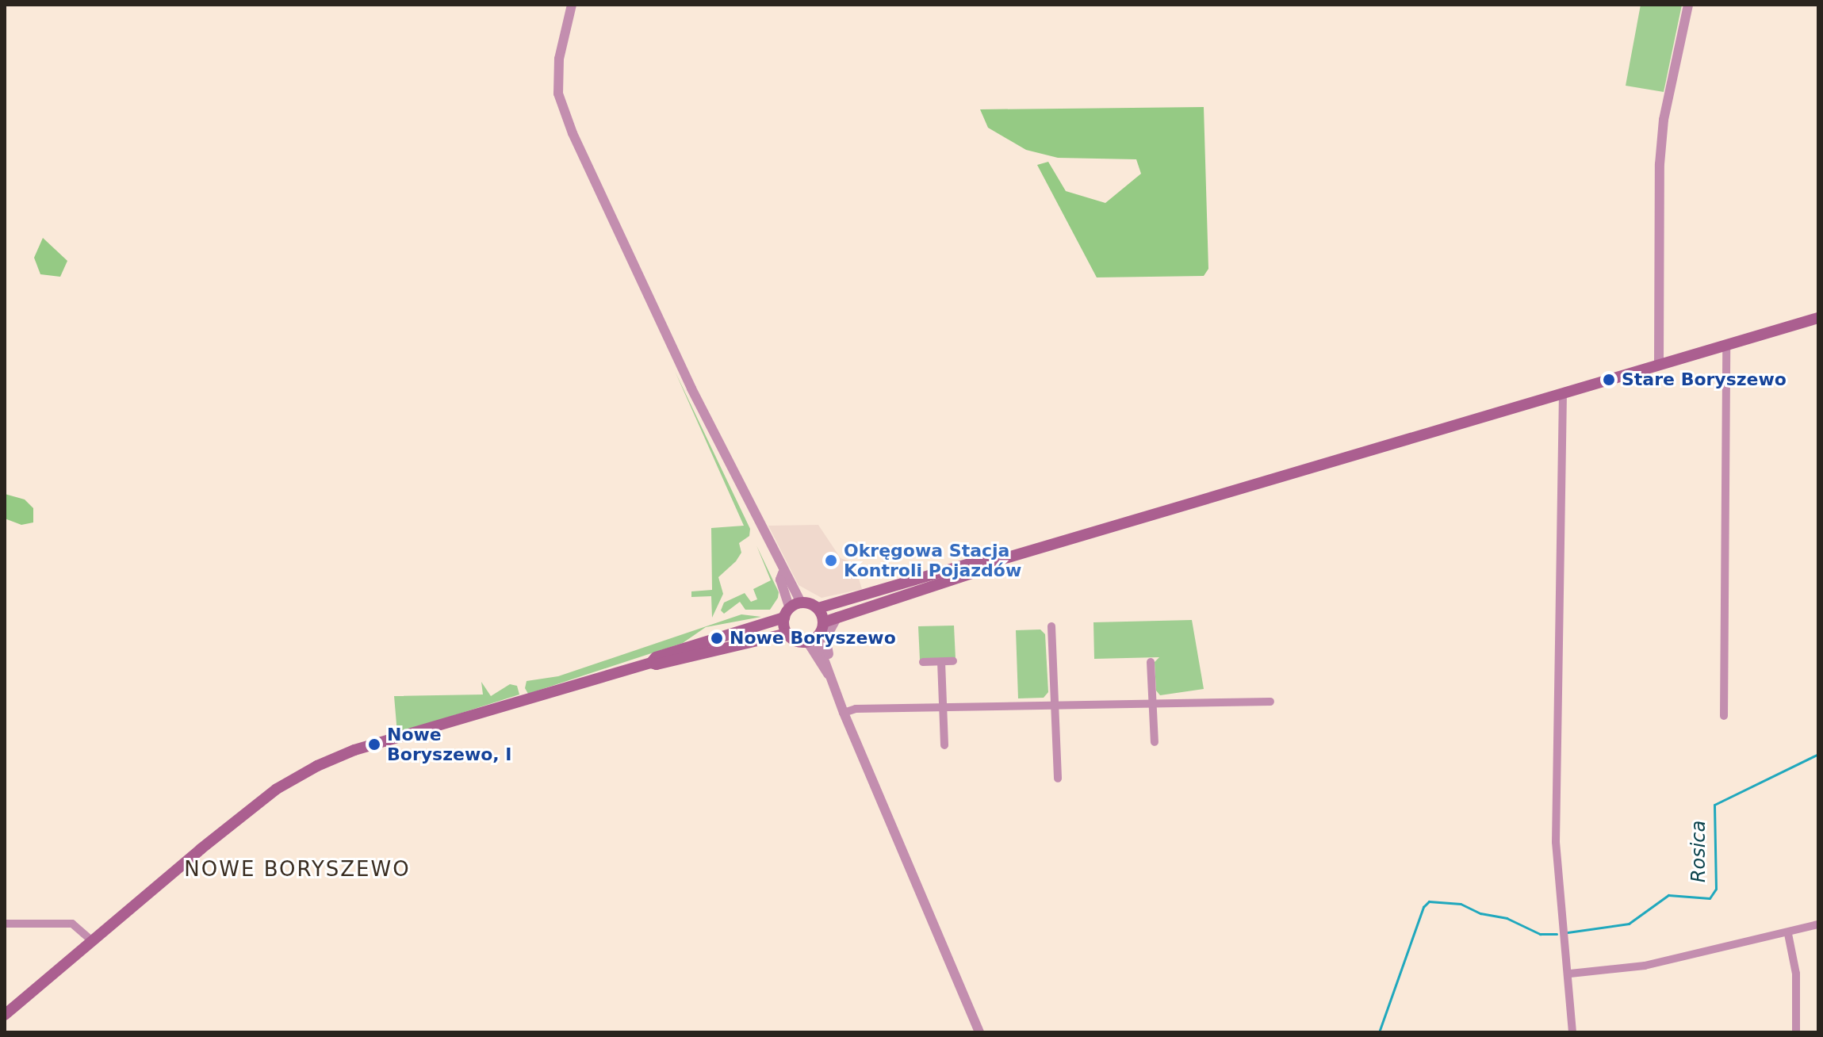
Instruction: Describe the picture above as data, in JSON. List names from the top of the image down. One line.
{"districts":["NOWE BORYSZEWO"],"water":["Rosica"],"places":["Stare Boryszewo","Okręgowa Stacja Kontroli Pojazdów","Nowe Boryszewo","Nowe Boryszewo, I"]}
